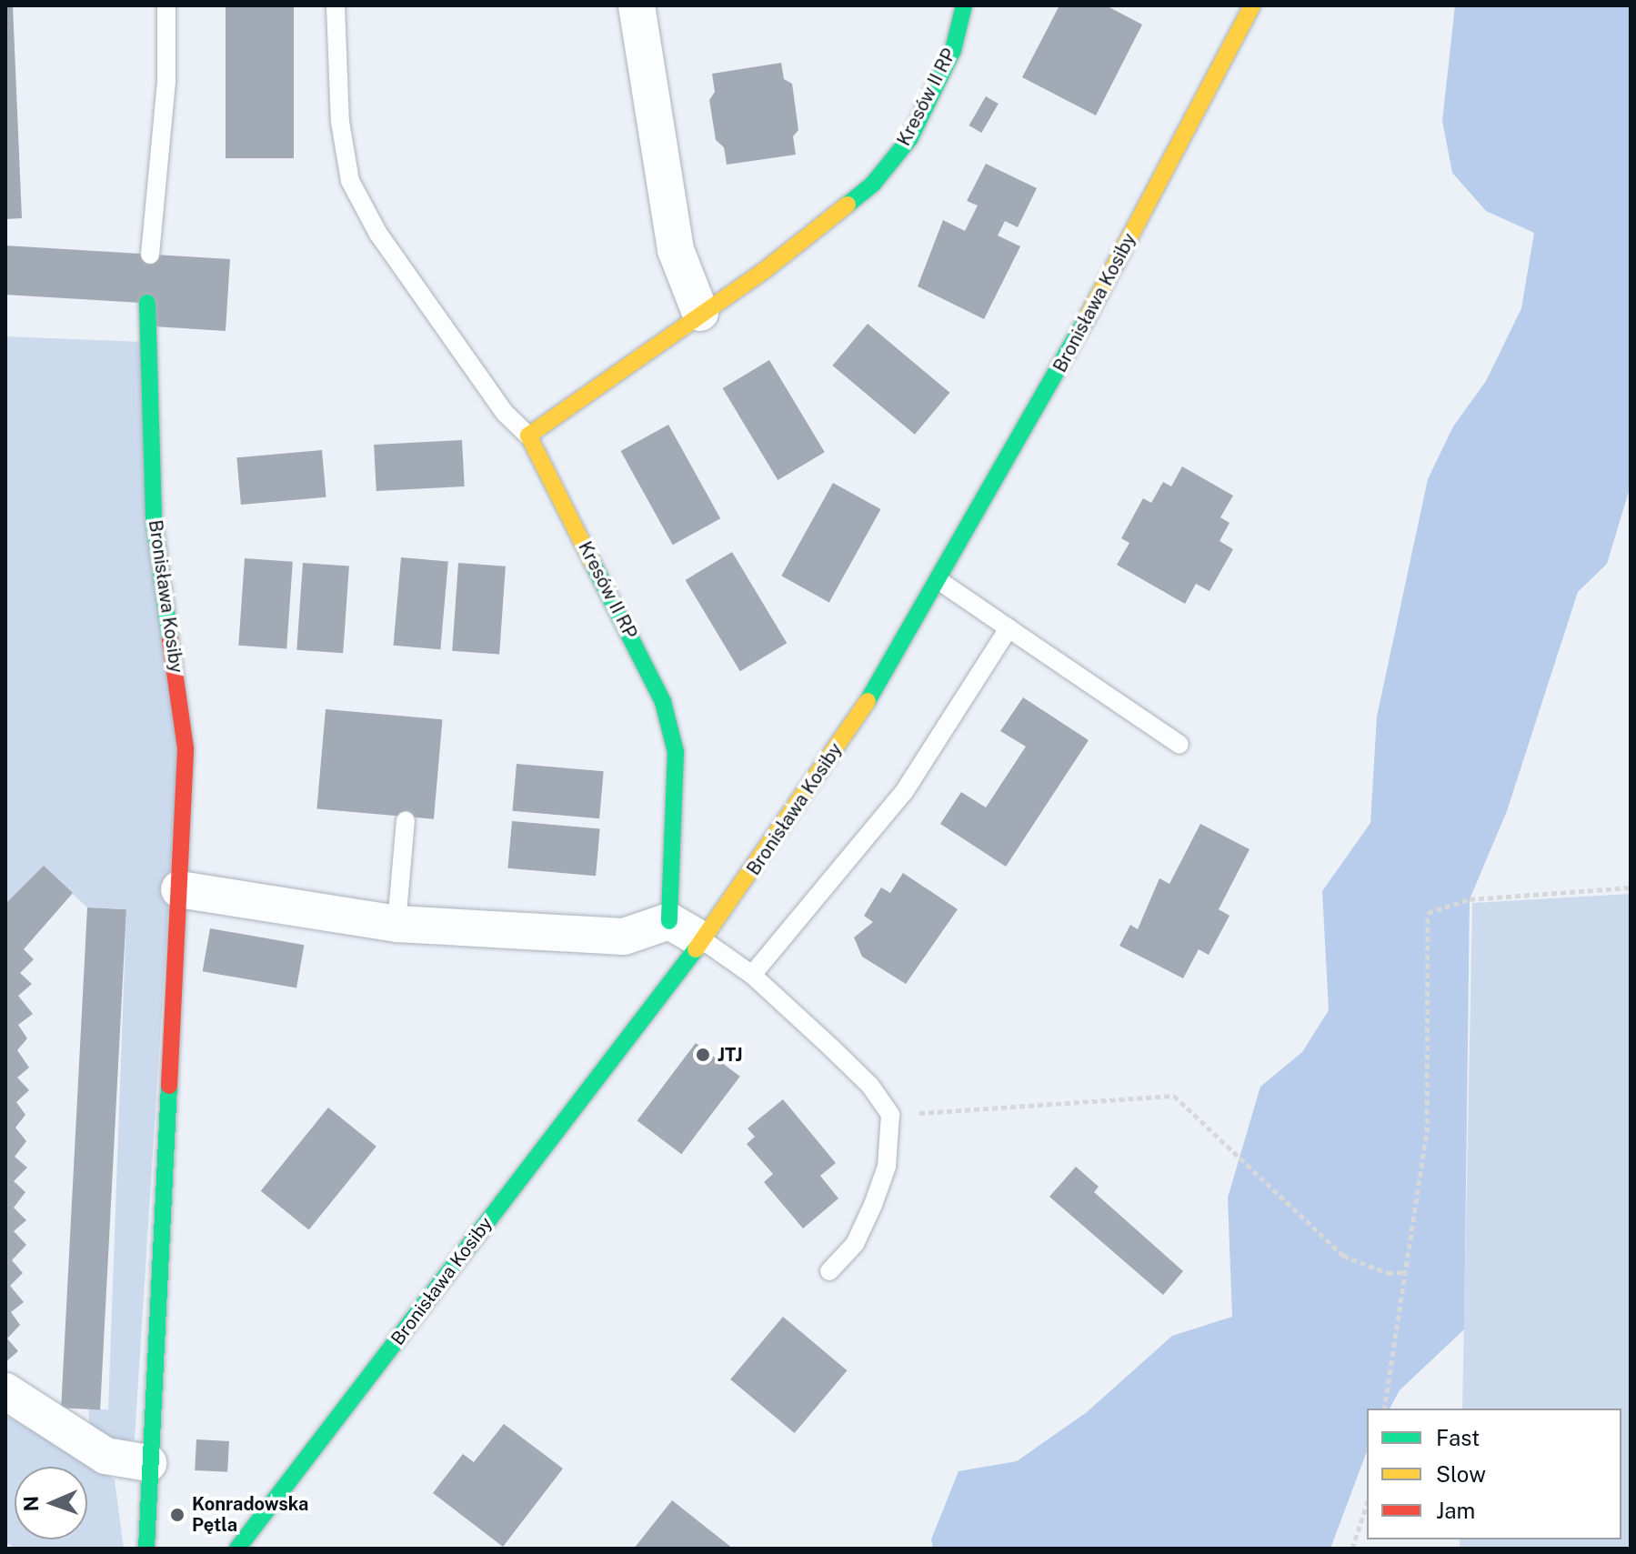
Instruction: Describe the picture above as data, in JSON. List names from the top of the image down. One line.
{"streets":{"street":["Kresów II RP","Bronisława Kosiby"]},"places":["JTJ","Konradowska Pętla"],"legend":["Fast","Slow","Jam"],"north":"left"}
